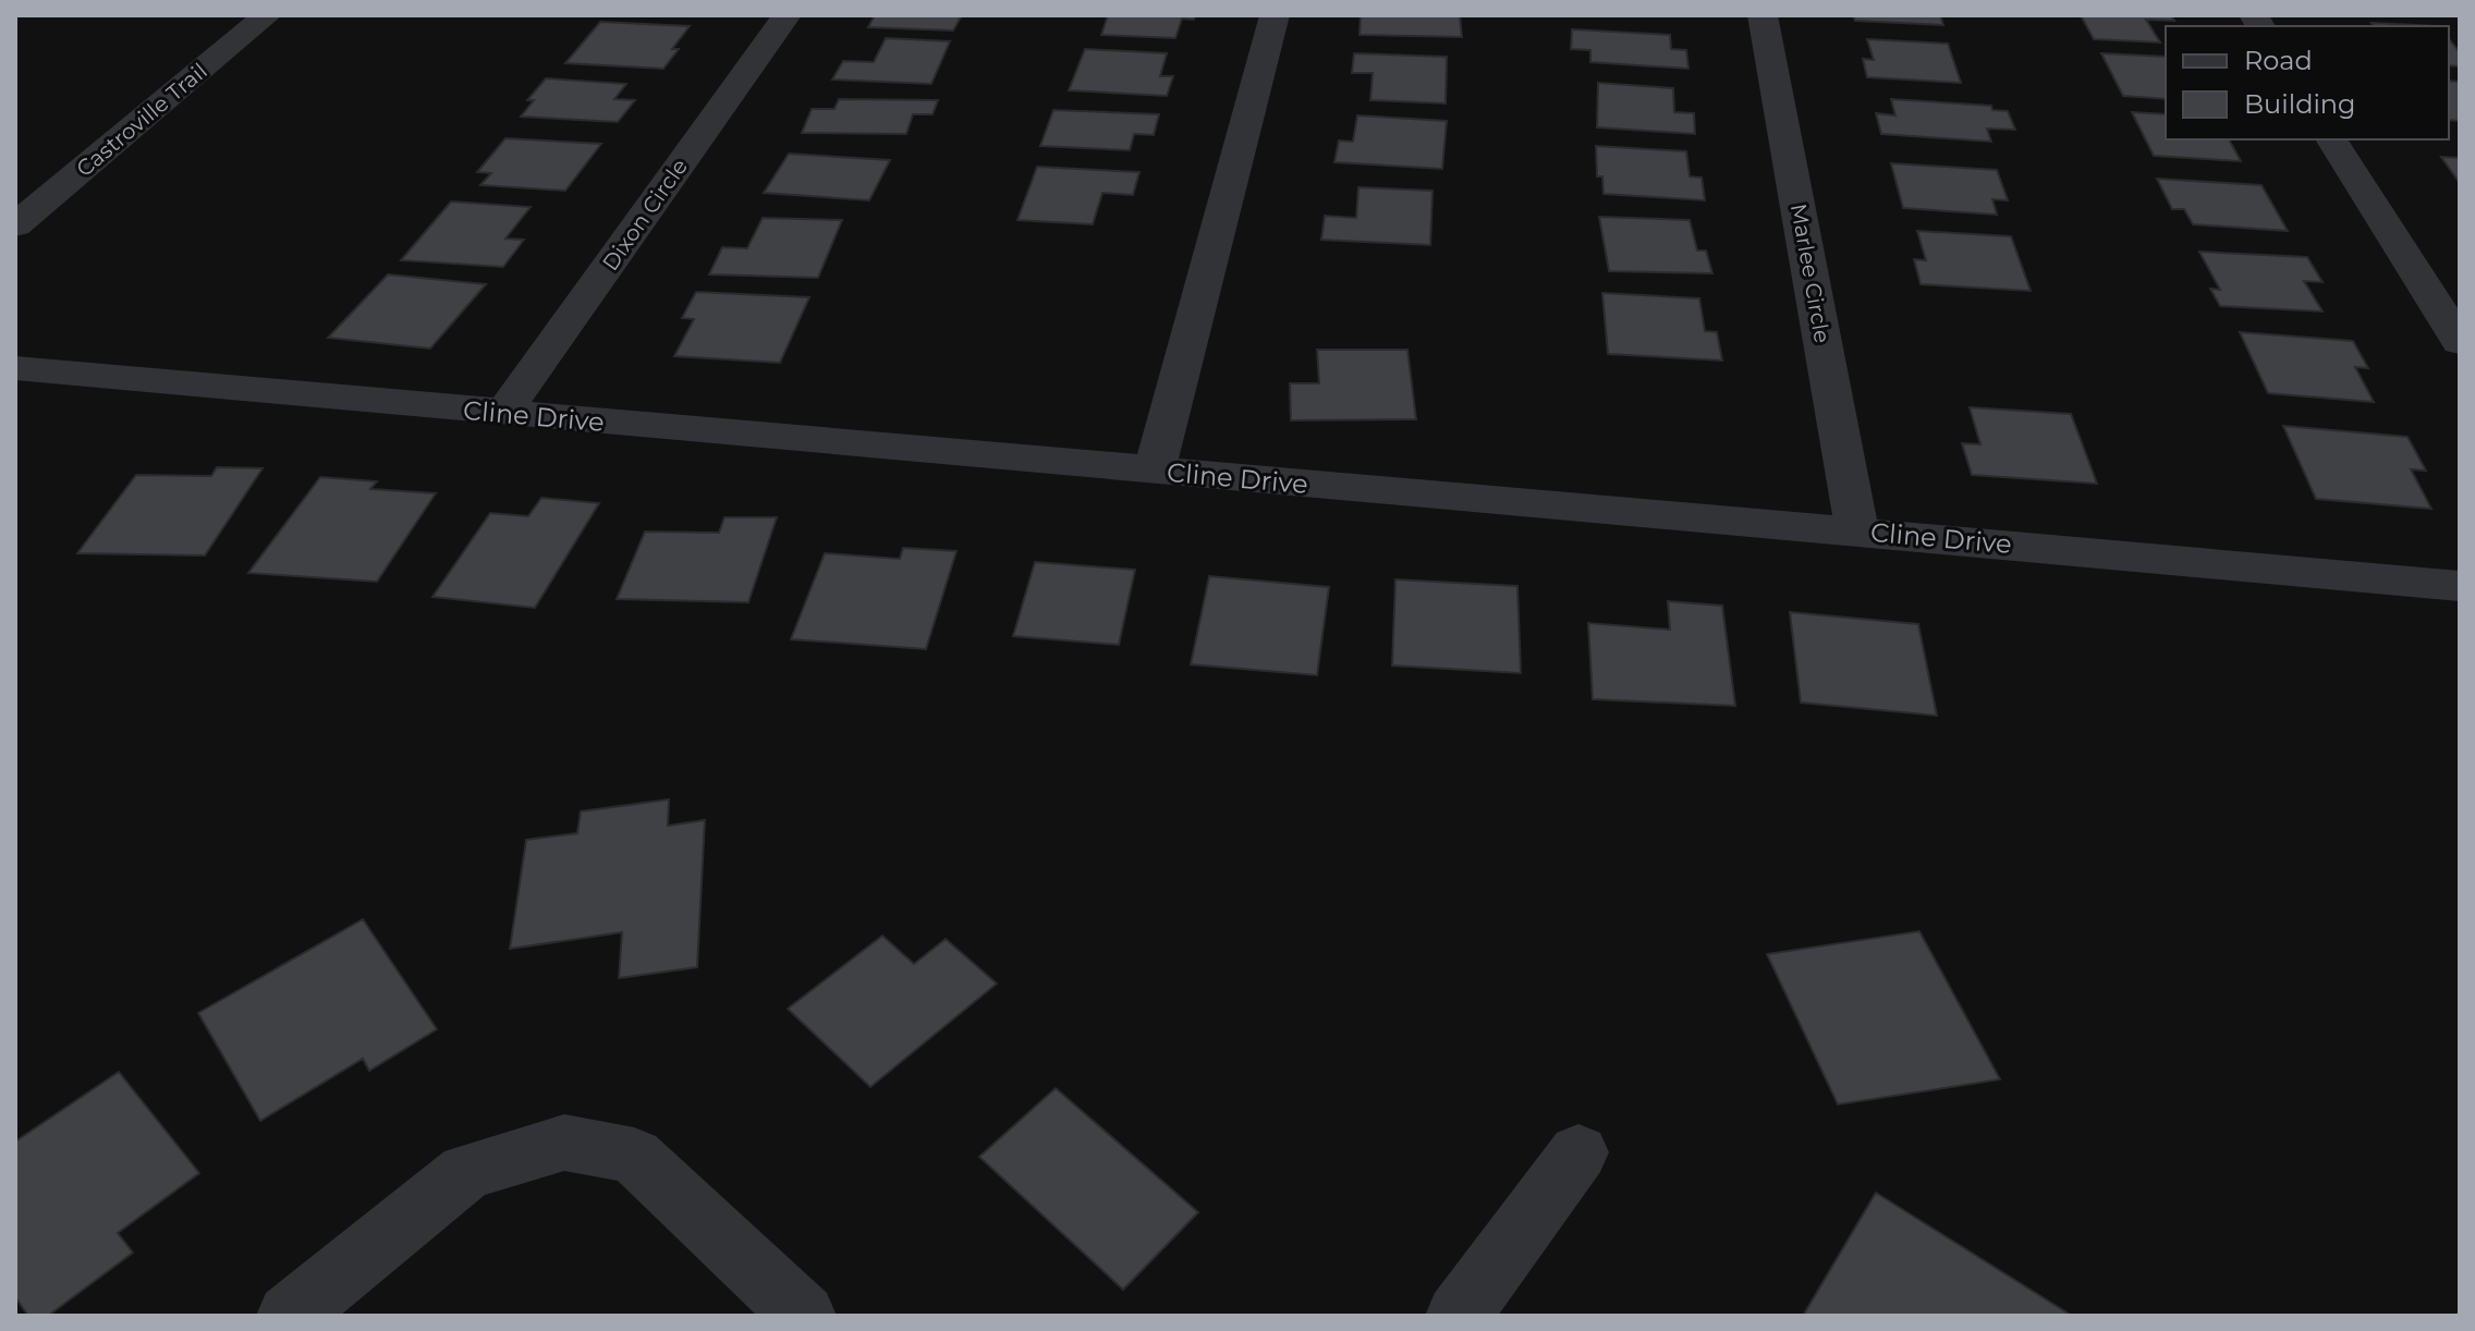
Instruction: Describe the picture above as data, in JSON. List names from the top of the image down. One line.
{"streets":{"street":["Castroville Trail","Dixon Circle","Marlee Circle","Cline Drive"]},"crossings":[["Dixon Circle","Cline Drive"],["Marlee Circle","Cline Drive"]],"legend":["Road","Building"]}
